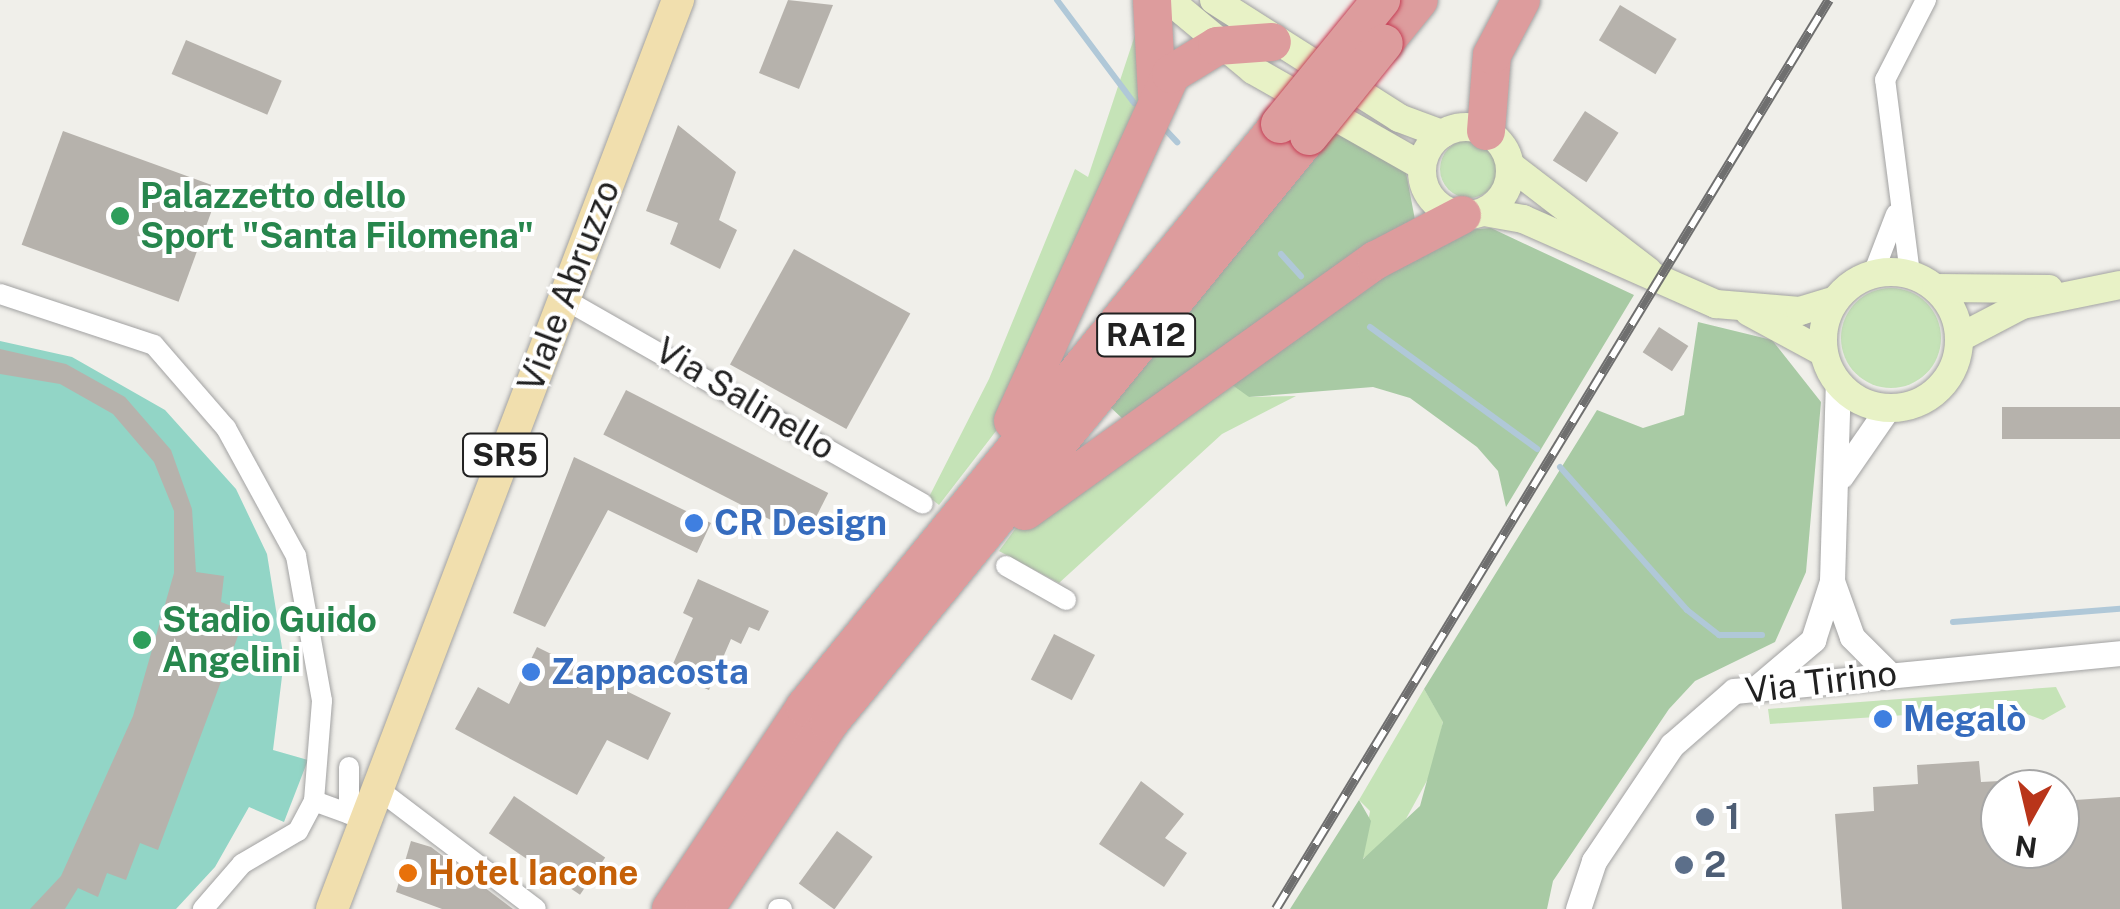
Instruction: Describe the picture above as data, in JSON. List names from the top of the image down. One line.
{"streets":{"highway":["RA12"],"main road":["Viale Abruzzo","SR5"],"street":["Via Salinello","Via Tirino"]},"crossings":[["Viale Abruzzo","Via Salinello"]],"places":["Palazzetto dello Sport \"Santa Filomena\"","CR Design","Stadio Guido Angelini","Zappacosta","Megalò","1","2","Hotel Iacone"],"north":"bottom"}
